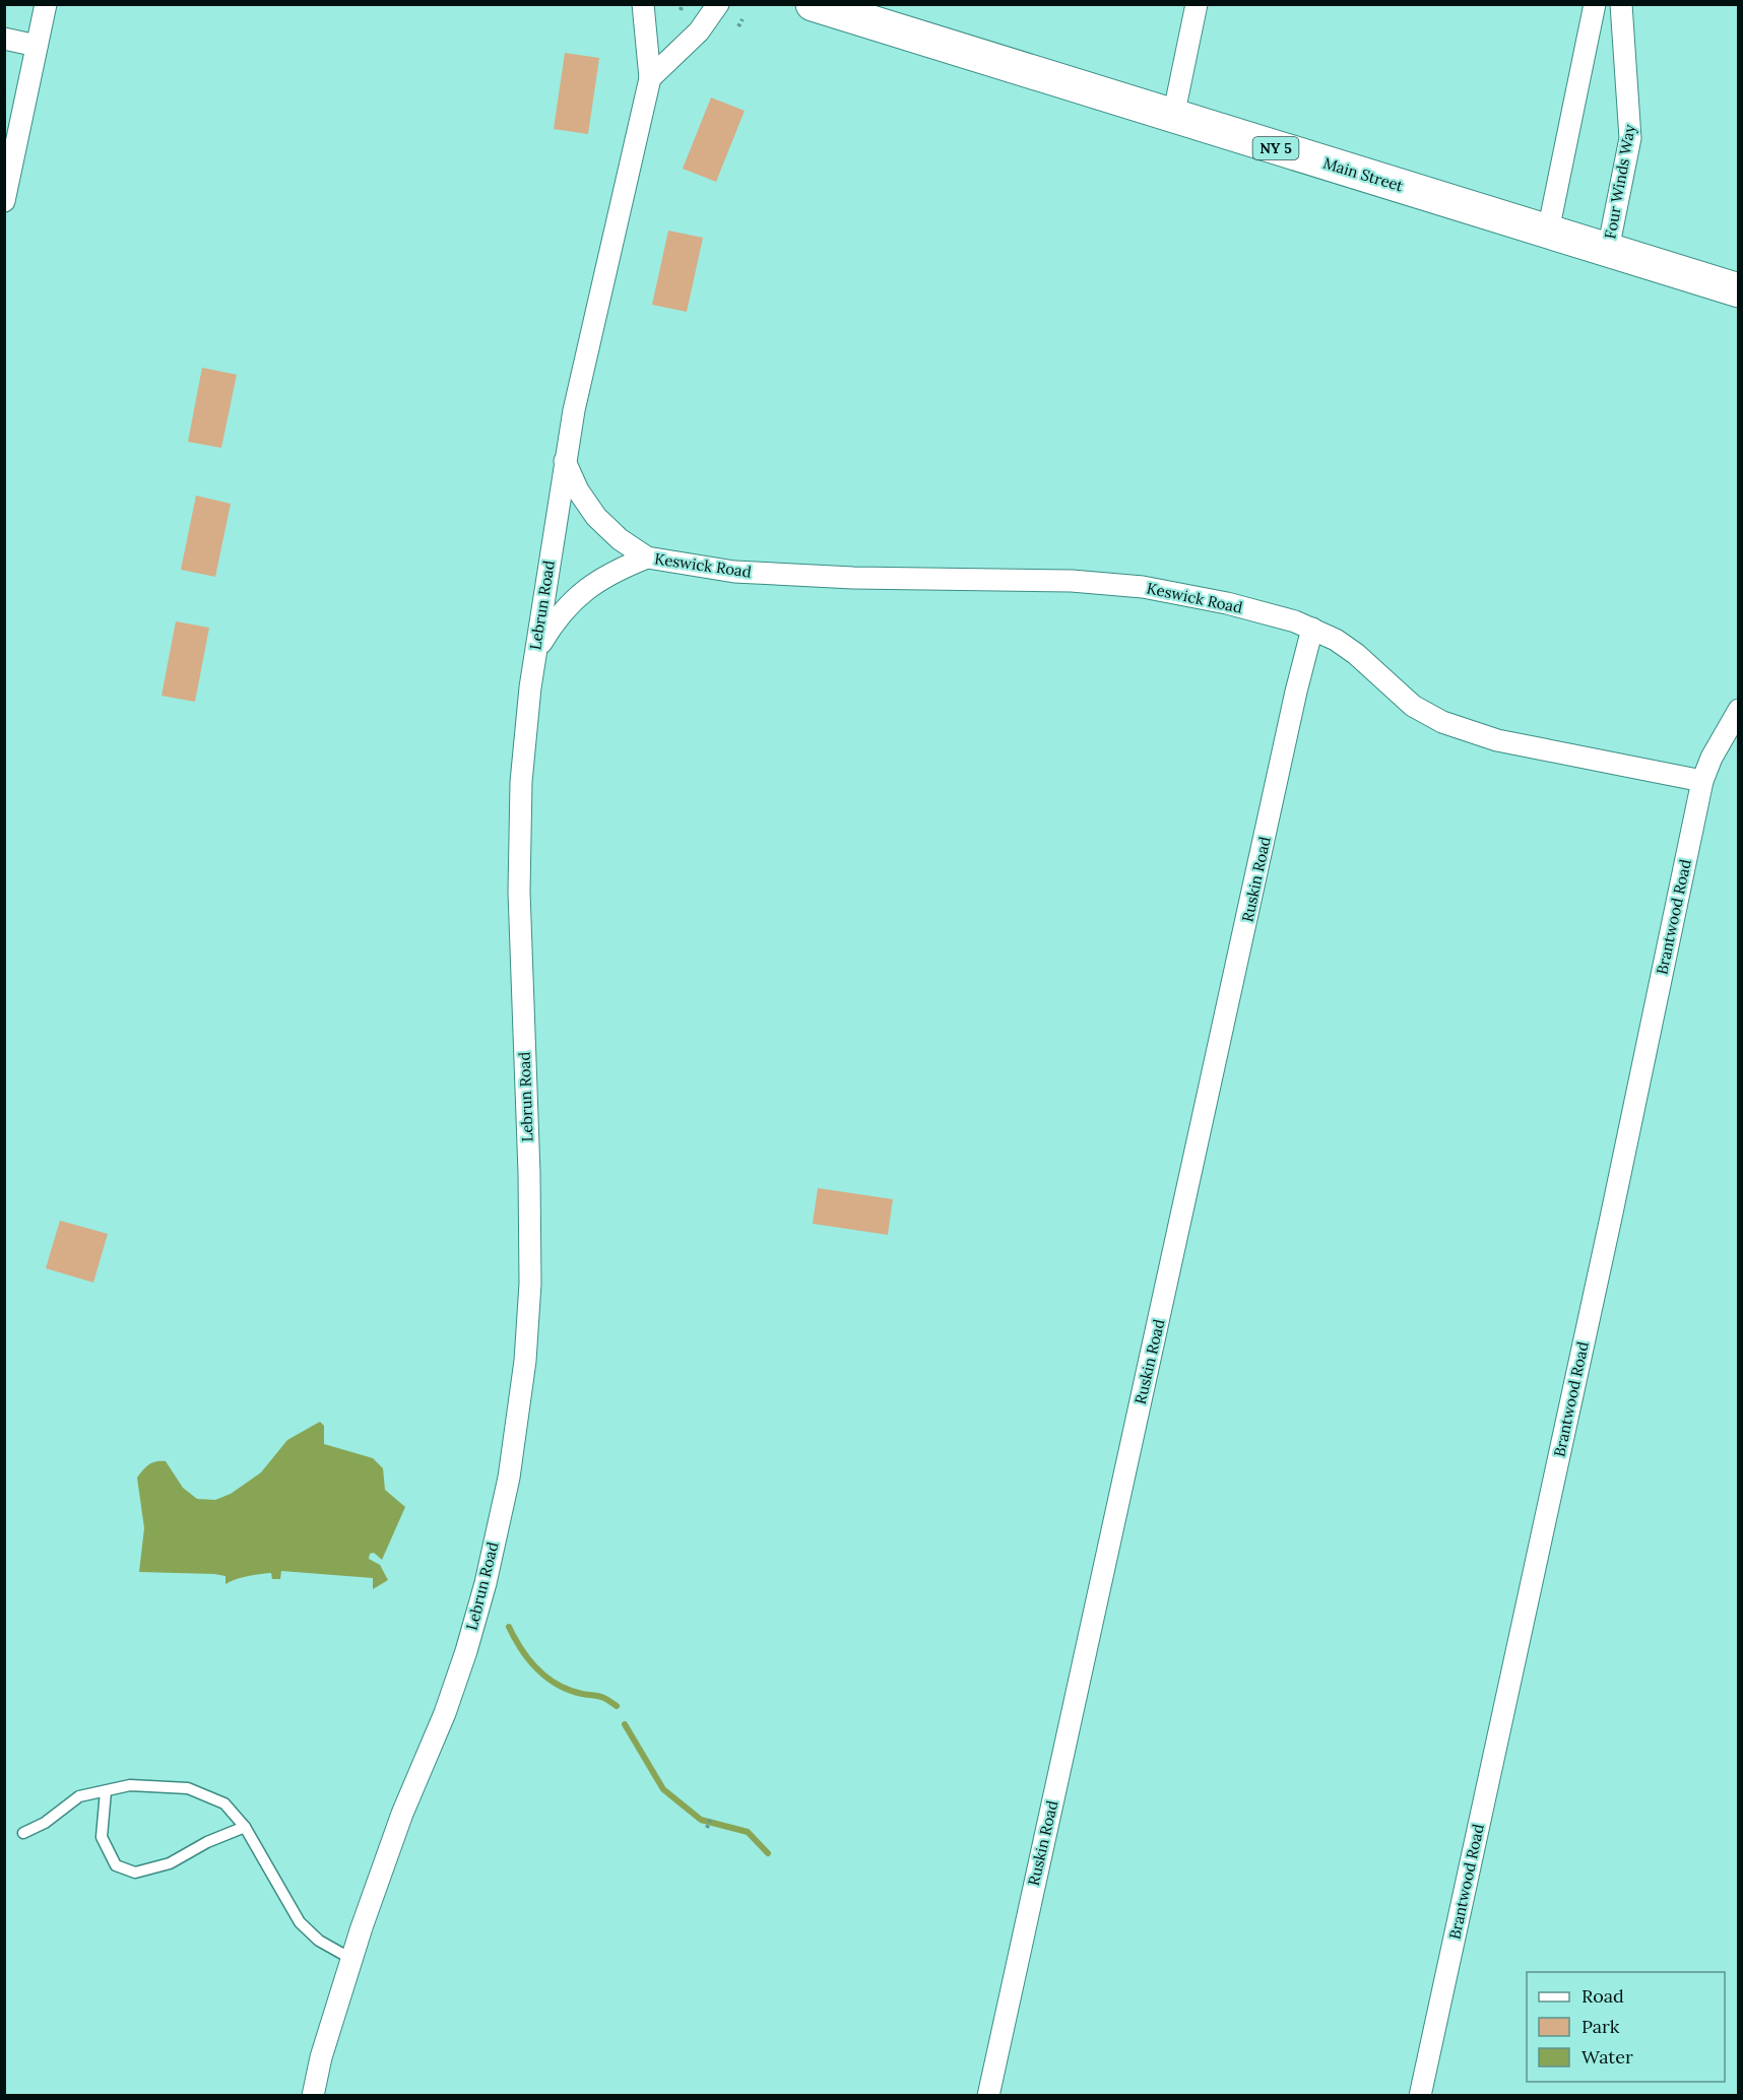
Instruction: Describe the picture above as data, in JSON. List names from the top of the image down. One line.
{"streets":{"main road":["NY 5","Main Street"],"street":["Four Winds Way","Keswick Road","Lebrun Road","Ruskin Road","Brantwood Road"]},"crossings":[["Main Street","Four Winds Way"],["Keswick Road","Lebrun Road"],["Keswick Road","Ruskin Road"],["Keswick Road","Brantwood Road"]],"legend":["Road","Park","Water"]}
